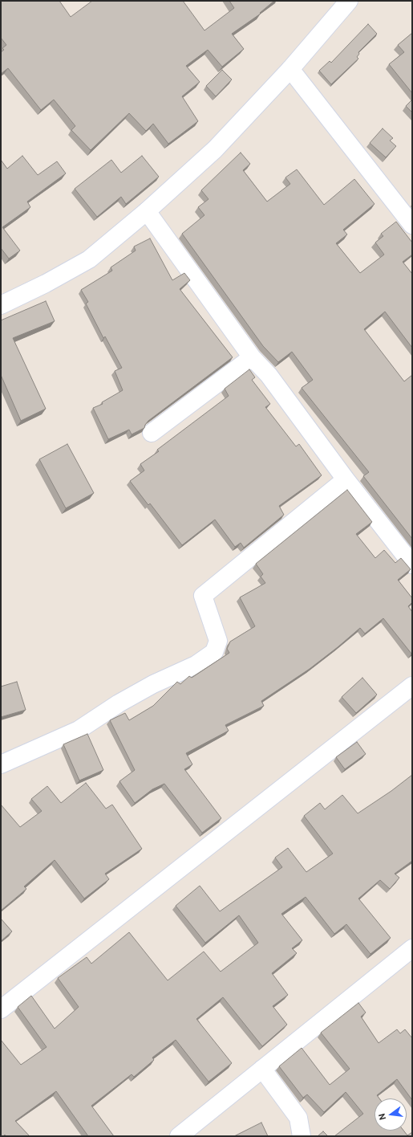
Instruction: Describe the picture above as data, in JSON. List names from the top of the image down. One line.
{"north":"left"}
